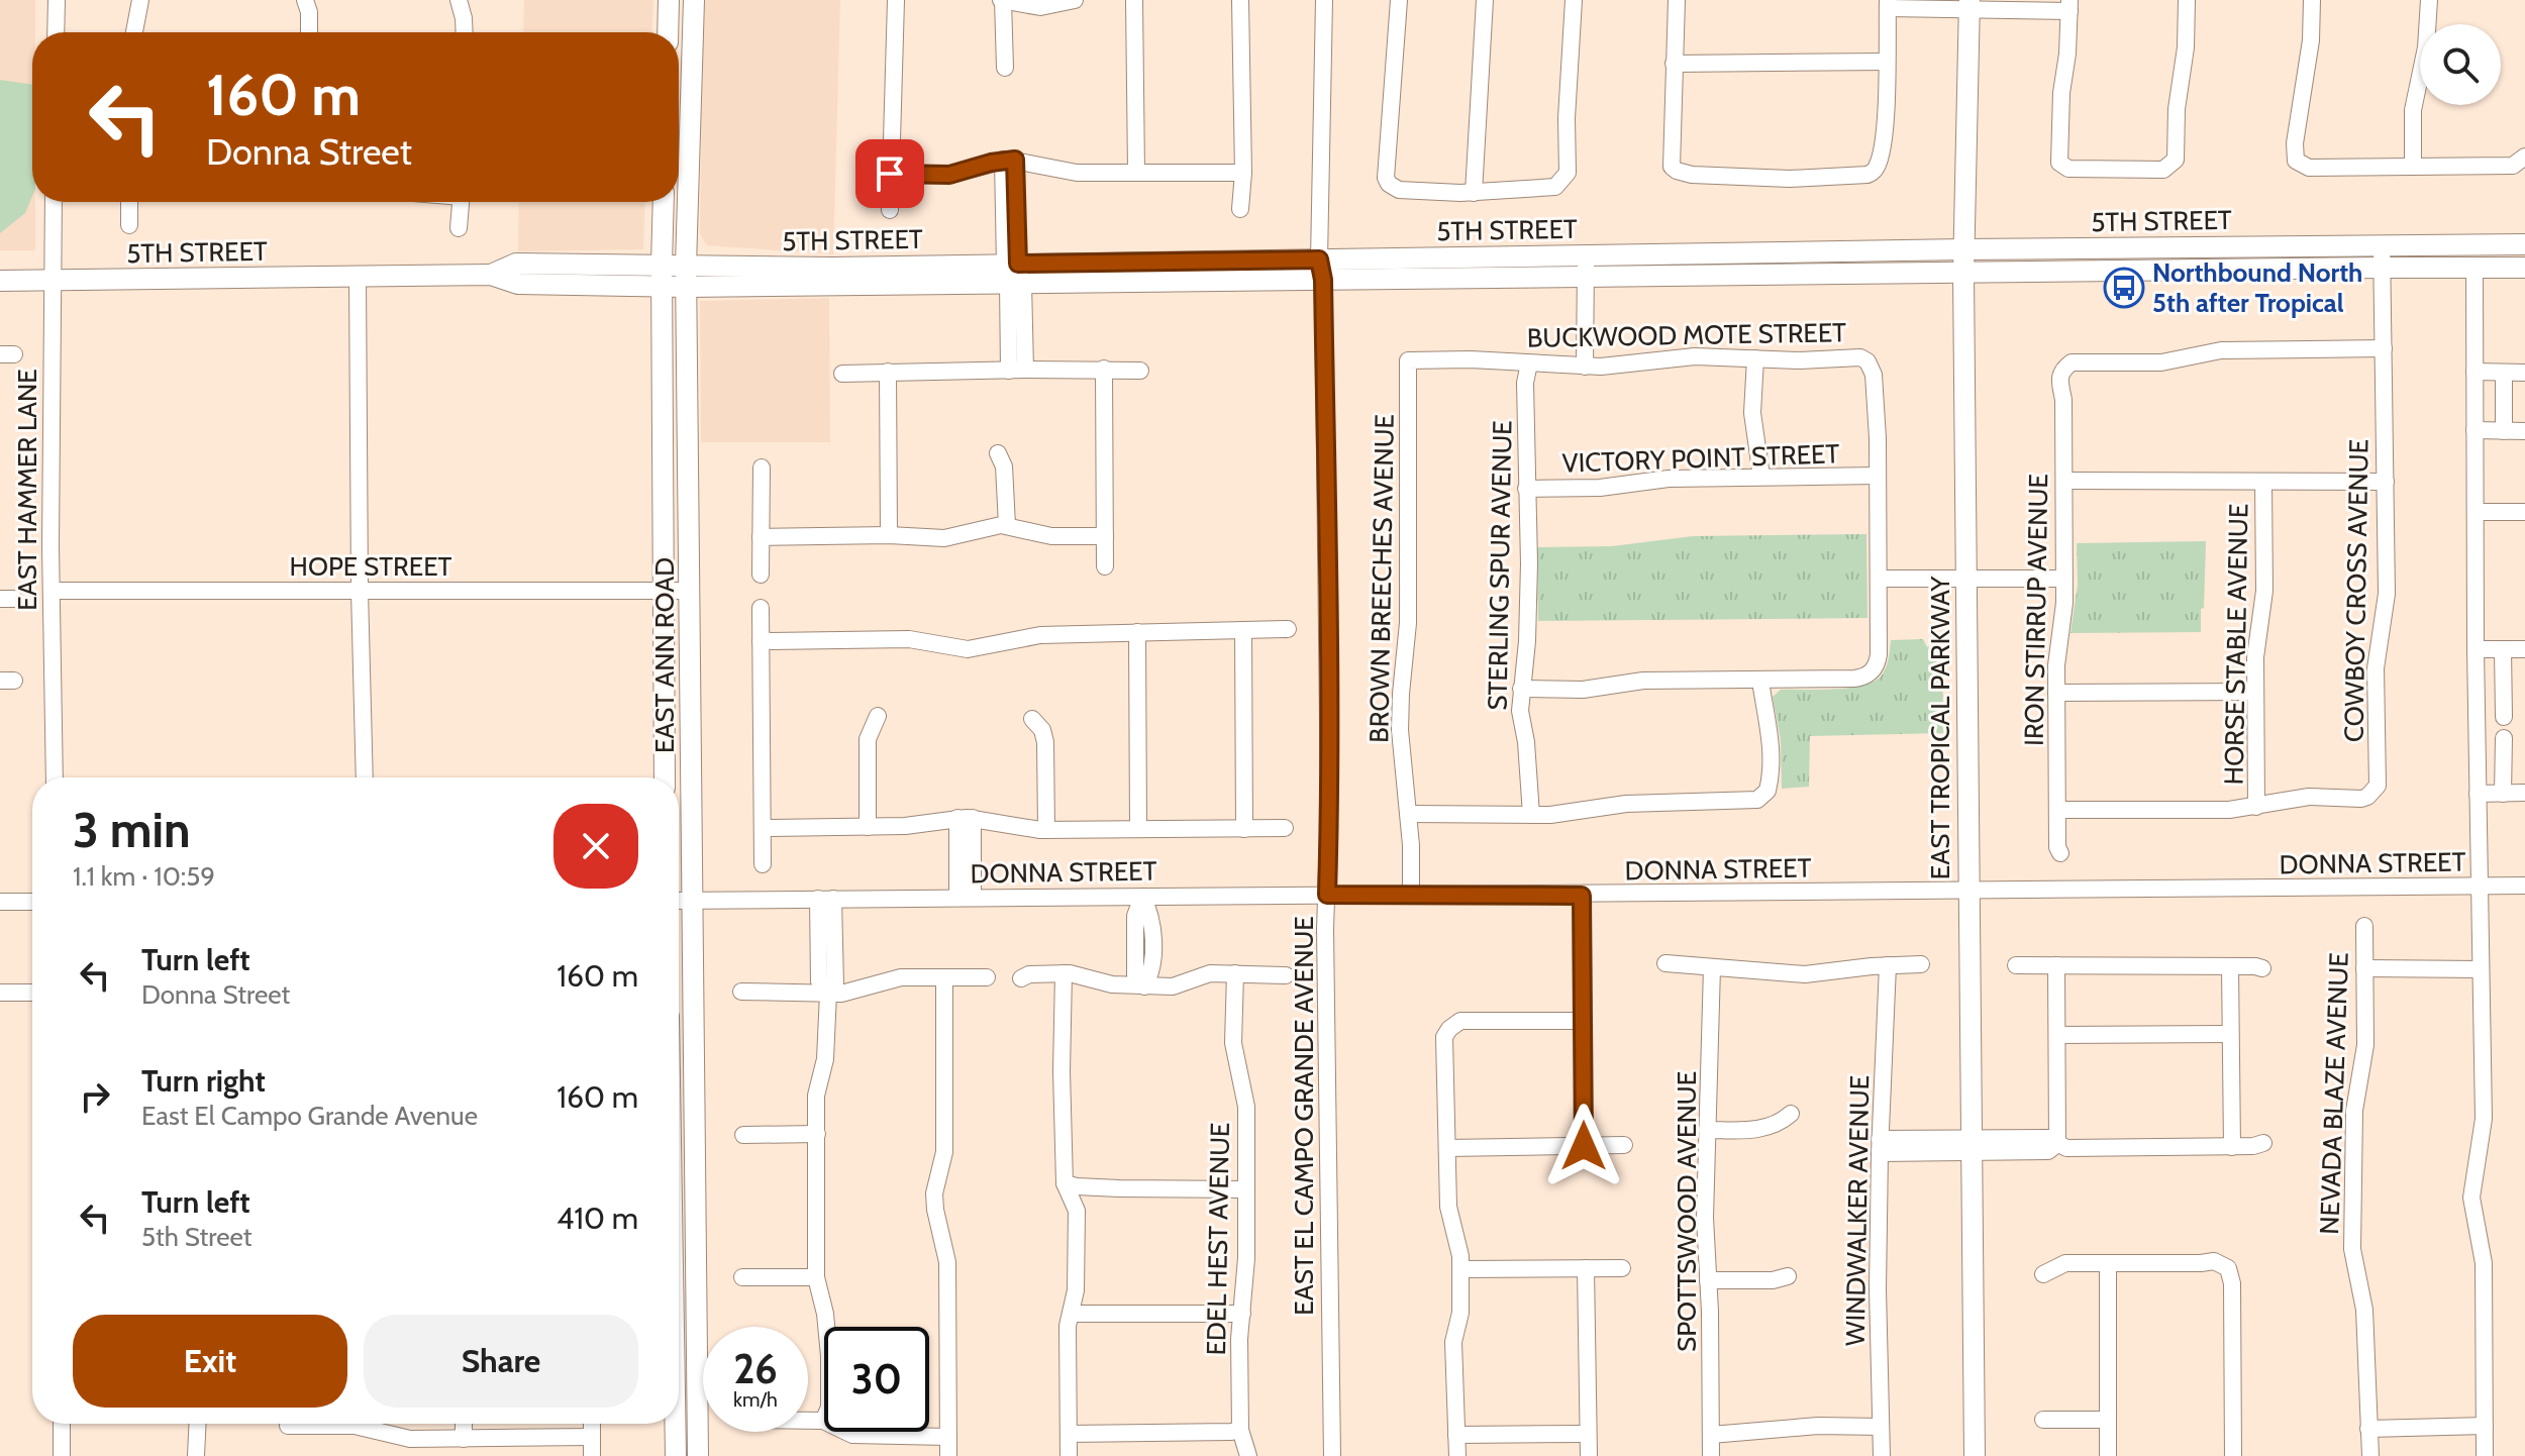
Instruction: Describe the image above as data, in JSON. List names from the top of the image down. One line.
{"streets":{"main road":["5TH STREET","EAST ANN ROAD","EAST TROPICAL PARKWAY"],"street":["BUCKWOOD MOTE STREET","VICTORY POINT STREET","EAST HAMMER LANE","STERLING SPUR AVENUE","HOPE STREET","BROWN BREECHES AVENUE","COWBOY CROSS AVENUE","IRON STIRRUP AVENUE","HORSE STABLE AVENUE","DONNA STREET","NEVADA BLAZE AVENUE","EAST EL CAMPO GRANDE AVENUE","WINDWALKER AVENUE","SPOTTSWOOD AVENUE","EDEL HEST AVENUE"]},"crossings":[["5TH STREET","EAST HAMMER LANE"],["5TH STREET","COWBOY CROSS AVENUE"],["5TH STREET","EAST ANN ROAD"],["5TH STREET","EAST TROPICAL PARKWAY"],["5TH STREET","EAST EL CAMPO GRANDE AVENUE"],["BUCKWOOD MOTE STREET","VICTORY POINT STREET"],["BUCKWOOD MOTE STREET","STERLING SPUR AVENUE"],["BUCKWOOD MOTE STREET","BROWN BREECHES AVENUE"],["VICTORY POINT STREET","STERLING SPUR AVENUE"],["EAST HAMMER LANE","HOPE STREET"],["HOPE STREET","EAST ANN ROAD"],["BROWN BREECHES AVENUE","DONNA STREET"],["COWBOY CROSS AVENUE","IRON STIRRUP AVENUE"],["COWBOY CROSS AVENUE","HORSE STABLE AVENUE"],["EAST ANN ROAD","DONNA STREET"],["EAST TROPICAL PARKWAY","DONNA STREET"],["DONNA STREET","EAST EL CAMPO GRANDE AVENUE"]],"places":{"bus stop":["Northbound North 5th after Tropical"]},"page":{"turn":["160 m","Donna Street"],"heading":["3 min","1.1 km · 10:59"],"list":[{"name":"Turn left","note":"Donna Street","value":"160 m"},{"name":"Turn right","note":"East El Campo Grande Avenue","value":"160 m"},{"name":"Turn left","note":"5th Street","value":"410 m"}],"buttons":["Exit","Share"],"speed":"26 km/h","limit":"30"}}
